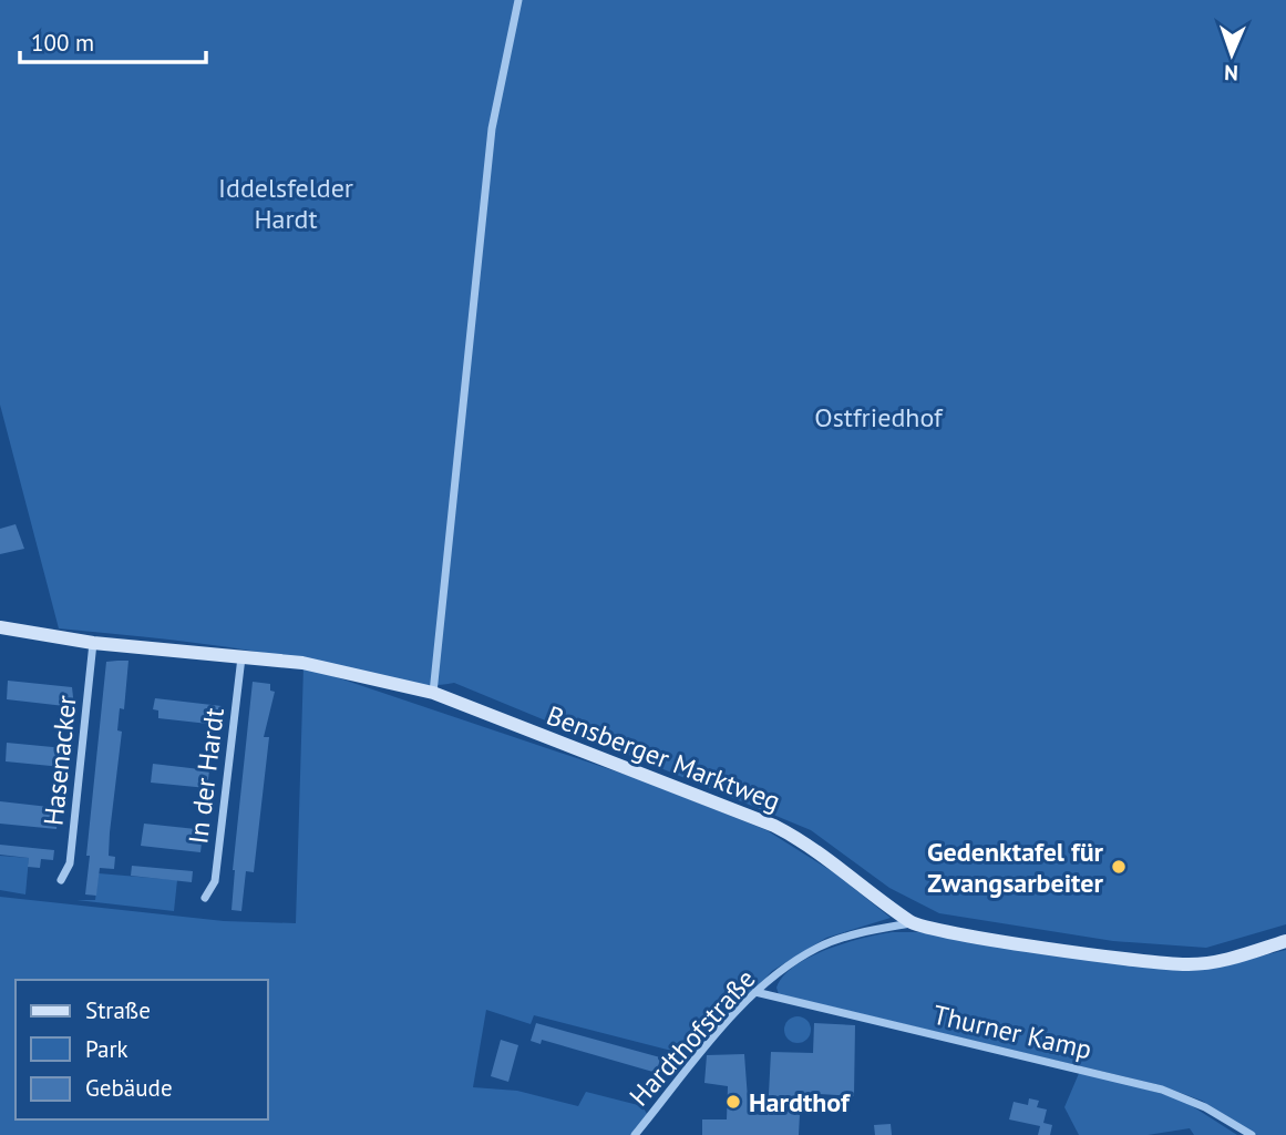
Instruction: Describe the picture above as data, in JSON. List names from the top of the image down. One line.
{"streets":{"street":["Bensberger Marktweg","Hasenacker","In der Hardt","Thurner Kamp","Hardthofstraße"]},"crossings":[["Bensberger Marktweg","Hasenacker"],["Bensberger Marktweg","In der Hardt"],["Bensberger Marktweg","Hardthofstraße"],["Thurner Kamp","Hardthofstraße"]],"parks":["Iddelsfelder Hardt","Ostfriedhof"],"places":["Gedenktafel für Zwangsarbeiter","Hardthof"],"legend":["Straße","Park","Gebäude"],"scale_bar":"100 m","north":"bottom"}
